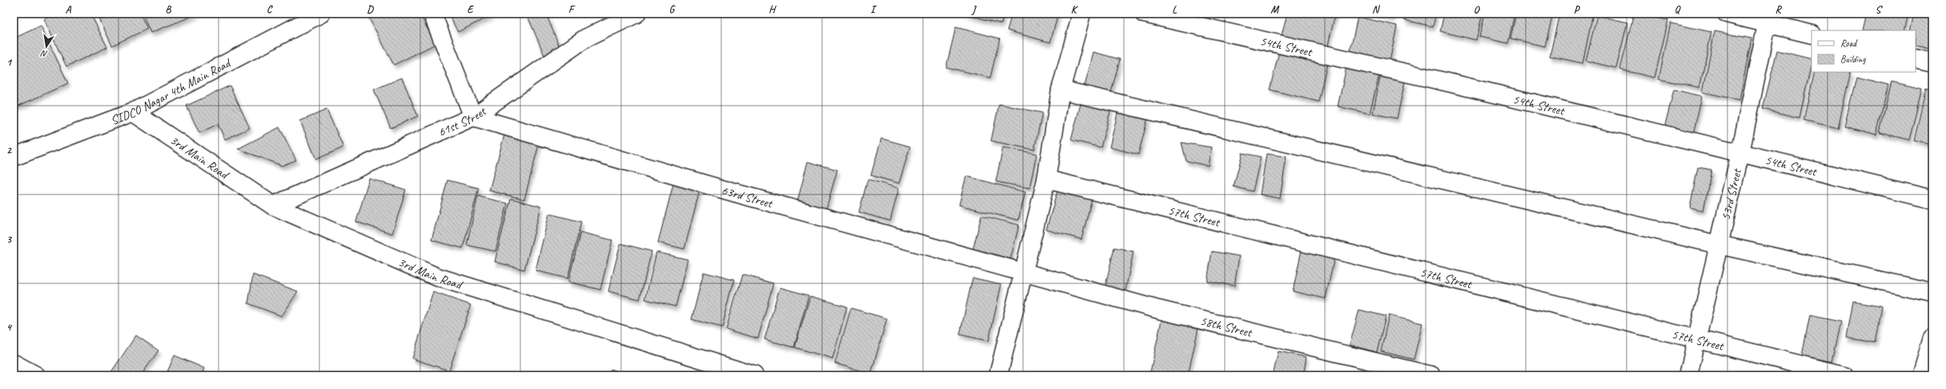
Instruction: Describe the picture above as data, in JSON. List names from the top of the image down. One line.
{"streets":{"street":["54th Street","SIDCO Nagar 4th Main Road","61st Street","3rd Main Road","63rd Street","53rd Street","57th Street","58th Street"]},"crossings":[["54th Street","53rd Street"],["SIDCO Nagar 4th Main Road","3rd Main Road"],["61st Street","3rd Main Road"],["61st Street","63rd Street"],["63rd Street","58th Street"],["53rd Street","57th Street"]],"legend":["Road","Building"],"north":"bottom","grid":{"columns":["A","B","C","D","E","F","G","H","I","J","K","L","M","N","O","P","Q","R","S"],"rows":["1","2","3","4"]}}
